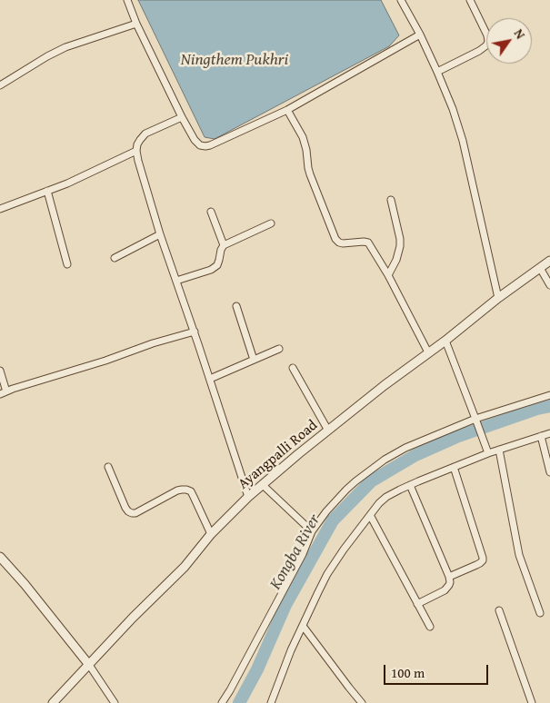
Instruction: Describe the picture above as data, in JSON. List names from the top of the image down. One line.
{"streets":{"street":["Ayangpalli Road"]},"water":["Ningthem Pukhri","Kongba River"],"scale_bar":"100 m","north":"top right"}
